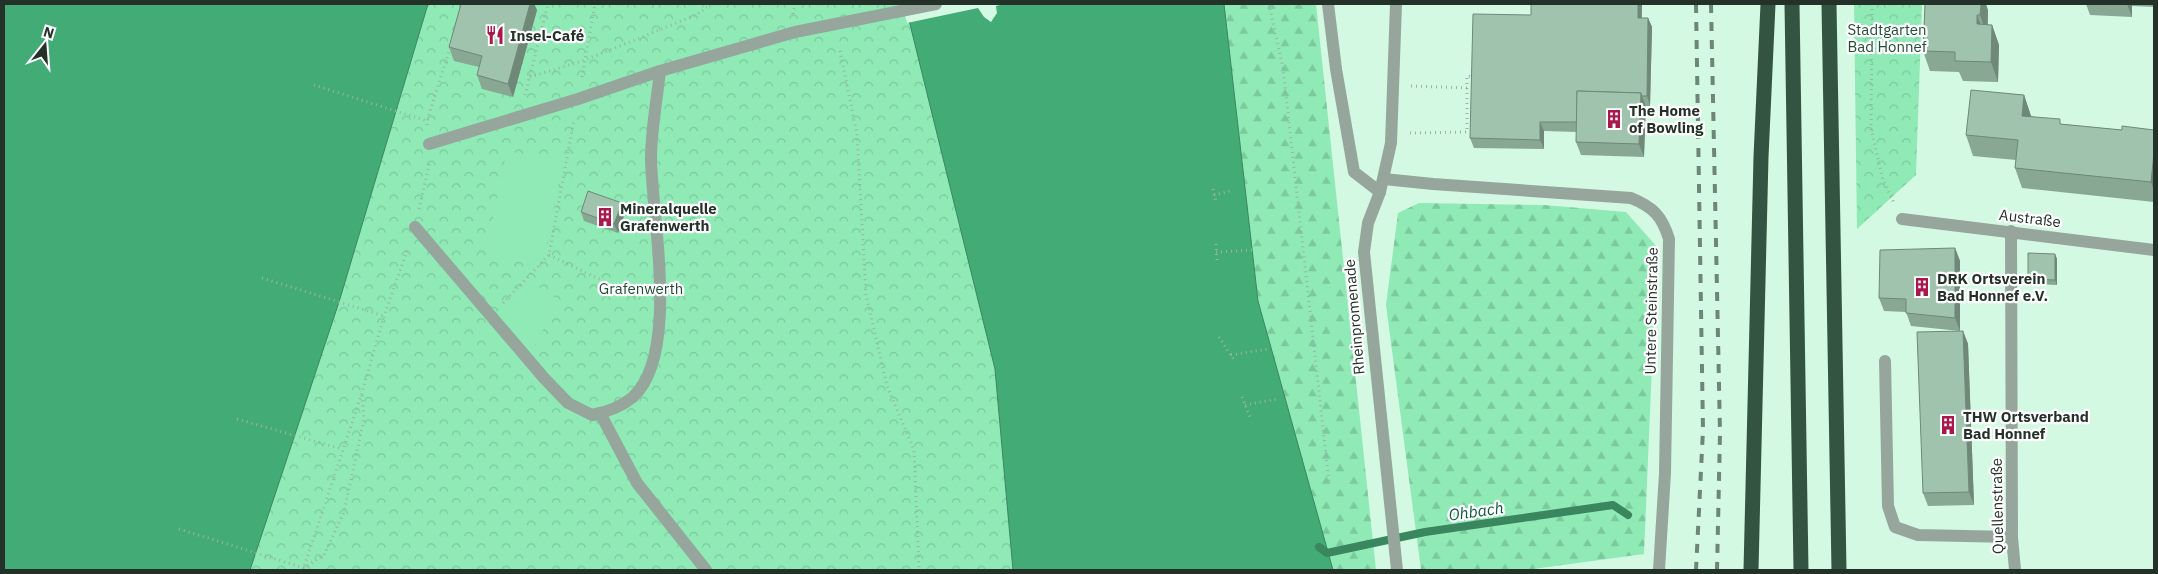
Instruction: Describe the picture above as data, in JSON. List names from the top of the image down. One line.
{"streets":{"street":["Austraße","Untere Steinstraße","Rheinpromenade","Quellenstraße"]},"crossings":[["Austraße","Quellenstraße"],["Untere Steinstraße","Rheinpromenade"]],"water":["Ohbach"],"parks":["Stadtgarten Bad Honnef","Grafenwerth"],"places":{"restaurant":["Insel-Café"],"building":["The Home of Bowling","Mineralquelle Grafenwerth","DRK Ortsverein Bad Honnef e.V.","THW Ortsverband Bad Honnef"]},"north":"top"}
